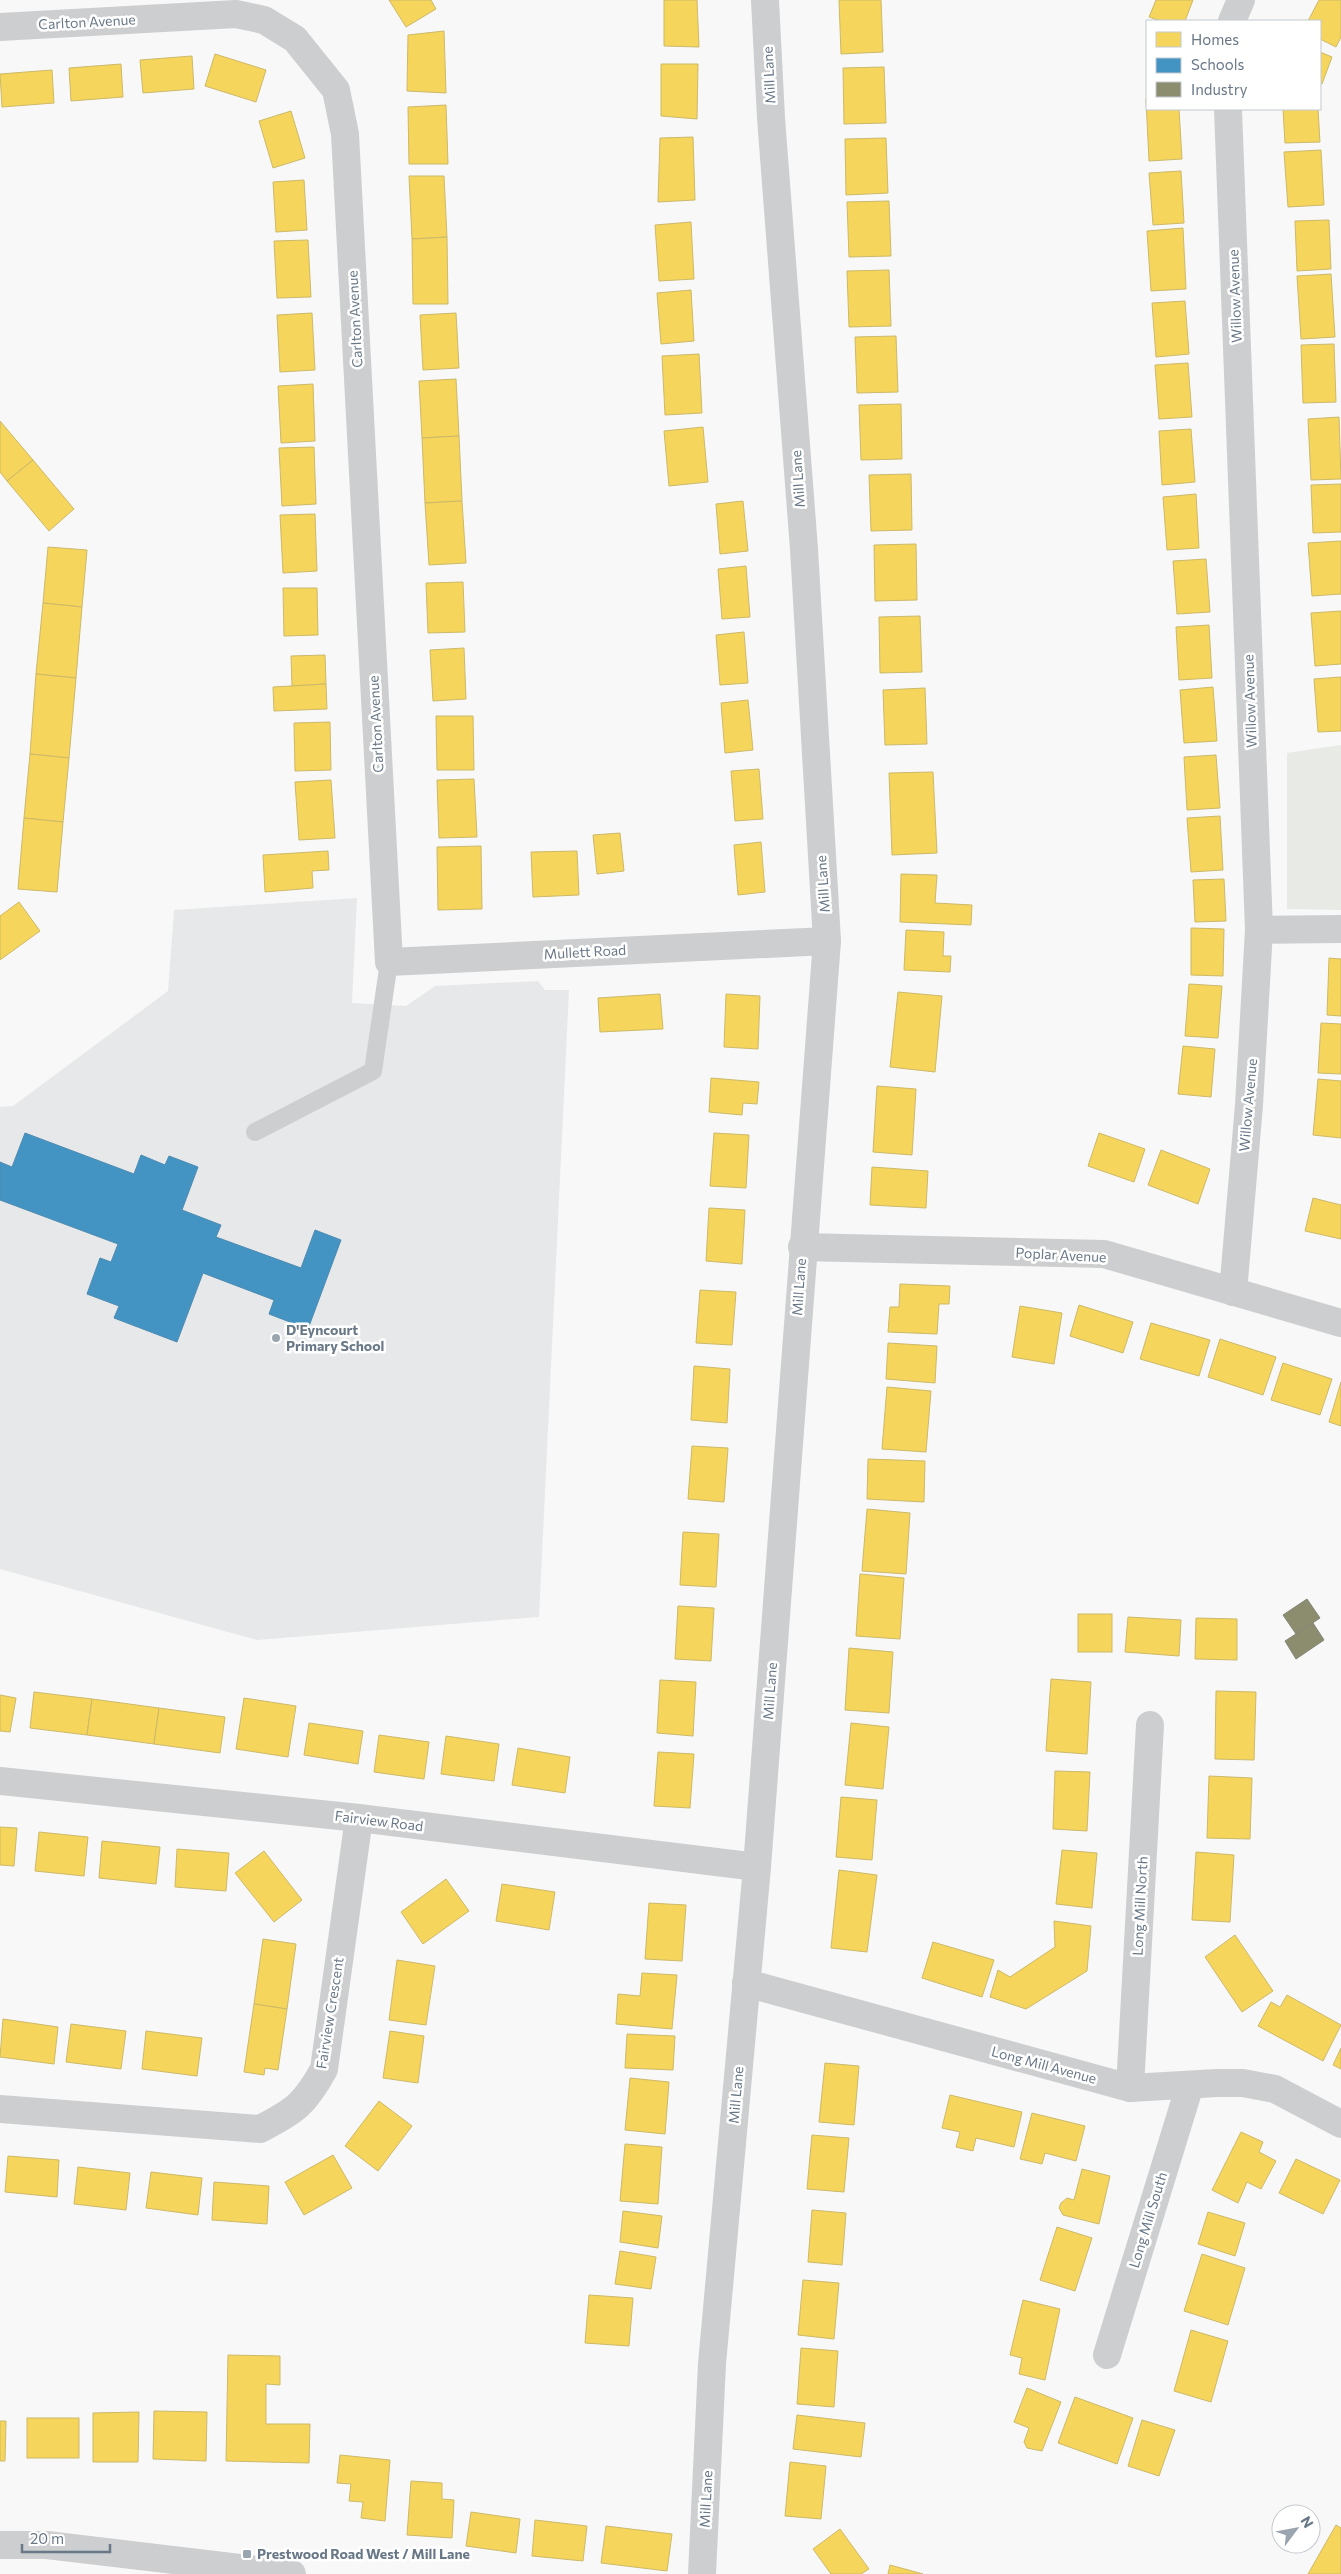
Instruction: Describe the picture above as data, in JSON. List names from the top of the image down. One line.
{"streets":{"street":["Carlton Avenue","Mill Lane","Willow Avenue","Mullett Road","Poplar Avenue","Fairview Road","Long Mill North","Fairview Crescent","Long Mill Avenue","Long Mill South"]},"crossings":[["Carlton Avenue","Mullett Road"],["Mill Lane","Mullett Road"],["Mill Lane","Poplar Avenue"],["Mill Lane","Fairview Road"],["Mill Lane","Long Mill Avenue"],["Willow Avenue","Poplar Avenue"],["Fairview Road","Fairview Crescent"],["Long Mill North","Long Mill Avenue"],["Long Mill Avenue","Long Mill South"]],"places":{"other":["D'Eyncourt Primary School"],"transit":["Prestwood Road West / Mill Lane"]},"legend":["Homes","Schools","Industry"],"scale_bar":"20 m","north":"top right"}
